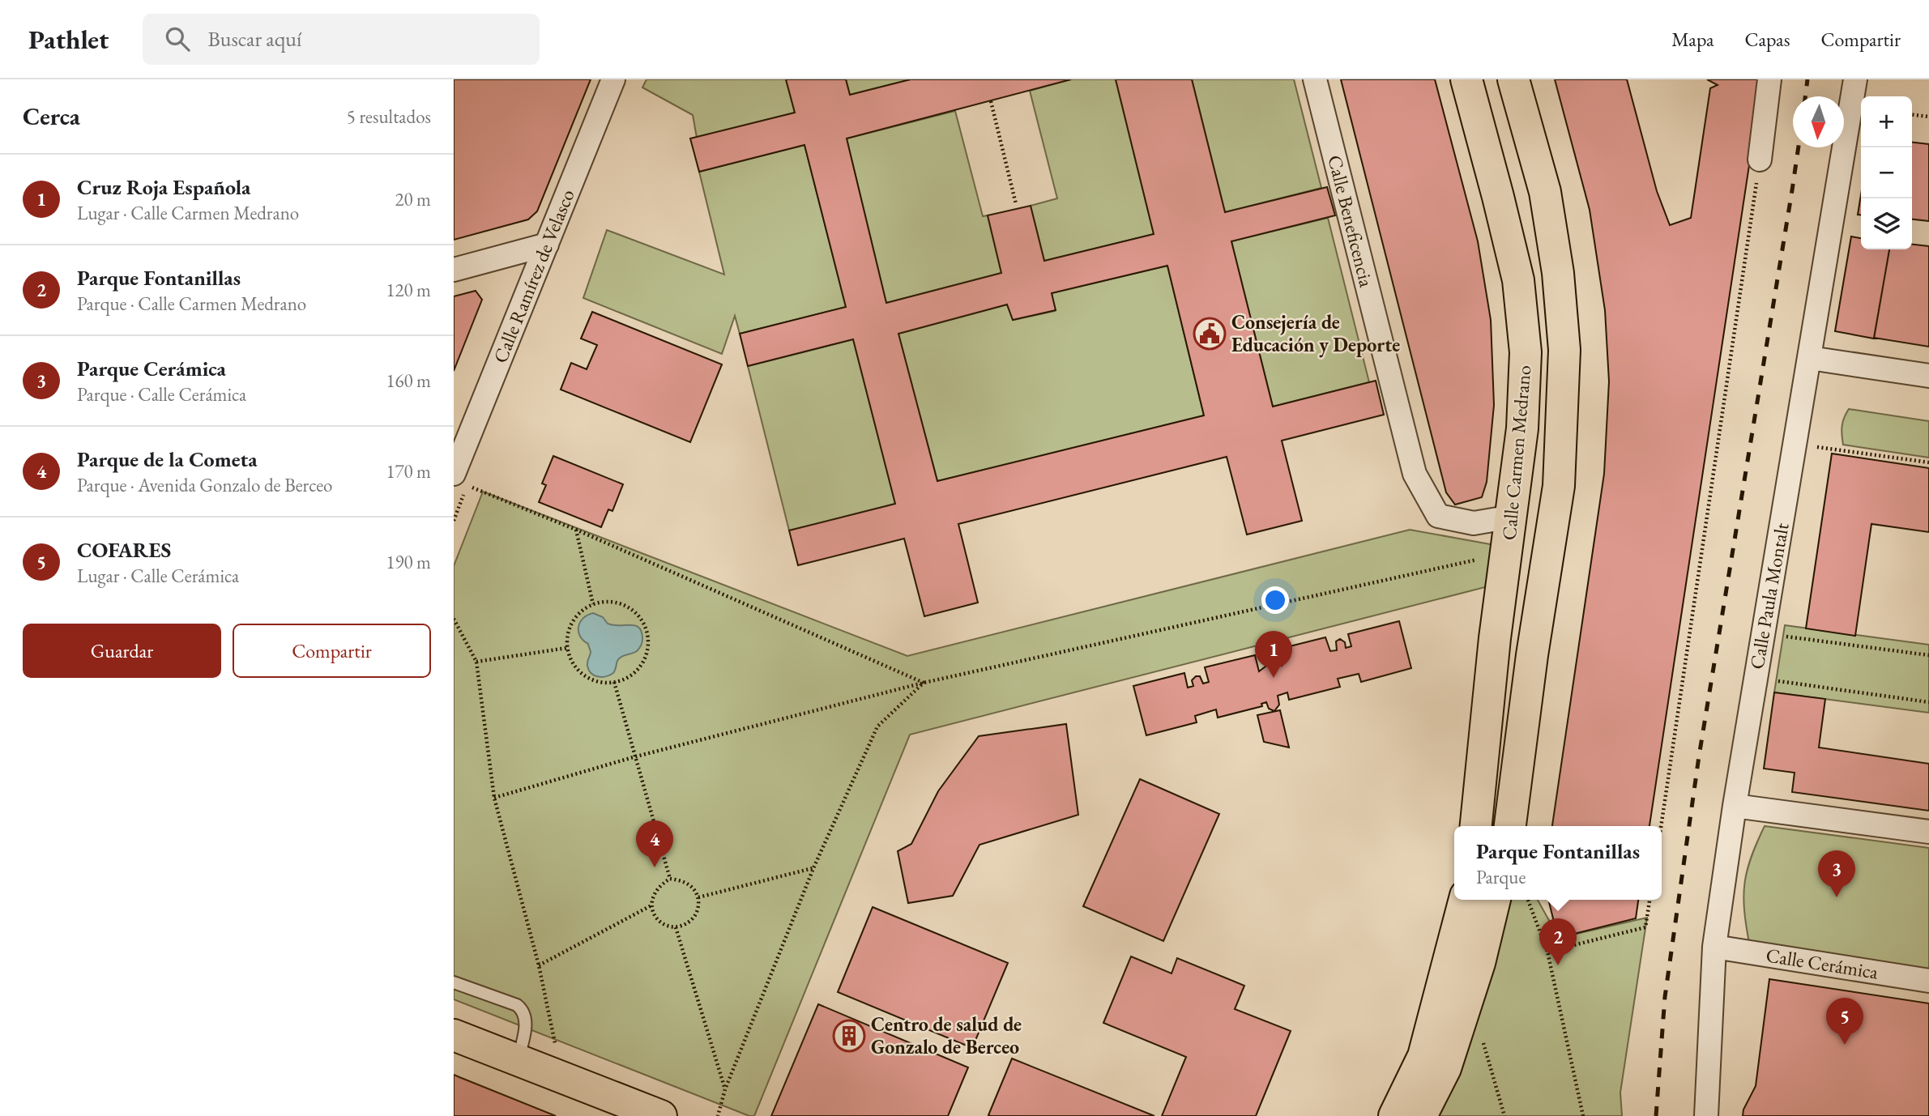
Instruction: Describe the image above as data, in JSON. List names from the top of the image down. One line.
{"streets":{"main road":["Calle Carmen Medrano"],"street":["Calle Beneficencia","Calle Ramírez de Velasco","Calle Paula Montalt","Calle Cerámica"]},"crossings":[["Calle Beneficencia","Calle Carmen Medrano"],["Calle Paula Montalt","Calle Cerámica"]],"places":{"public building":["Consejería de Educación y Deporte"],"building":["Centro de salud de Gonzalo de Berceo"]},"north":"bottom","page":{"header":"Pathlet","search":"Buscar aquí","nav":["Mapa","Capas","Compartir"],"heading":["Cerca","5 resultados"],"map_buttons":["+","−"],"list":[{"mark":"1","name":"Cruz Roja Española","note":"Lugar · Calle Carmen Medrano","value":"20 m"},{"mark":"2","name":"Parque Fontanillas","note":"Parque · Calle Carmen Medrano","value":"120 m"},{"mark":"3","name":"Parque Cerámica","note":"Parque · Calle Cerámica","value":"160 m"},{"mark":"4","name":"Parque de la Cometa","note":"Parque · Avenida Gonzalo de Berceo","value":"170 m"},{"mark":"5","name":"COFARES","note":"Lugar · Calle Cerámica","value":"190 m"}],"buttons":["Guardar","Compartir"],"pins":["1","4","3","2","5"],"popup":["Parque Fontanillas","Parque"]}}
